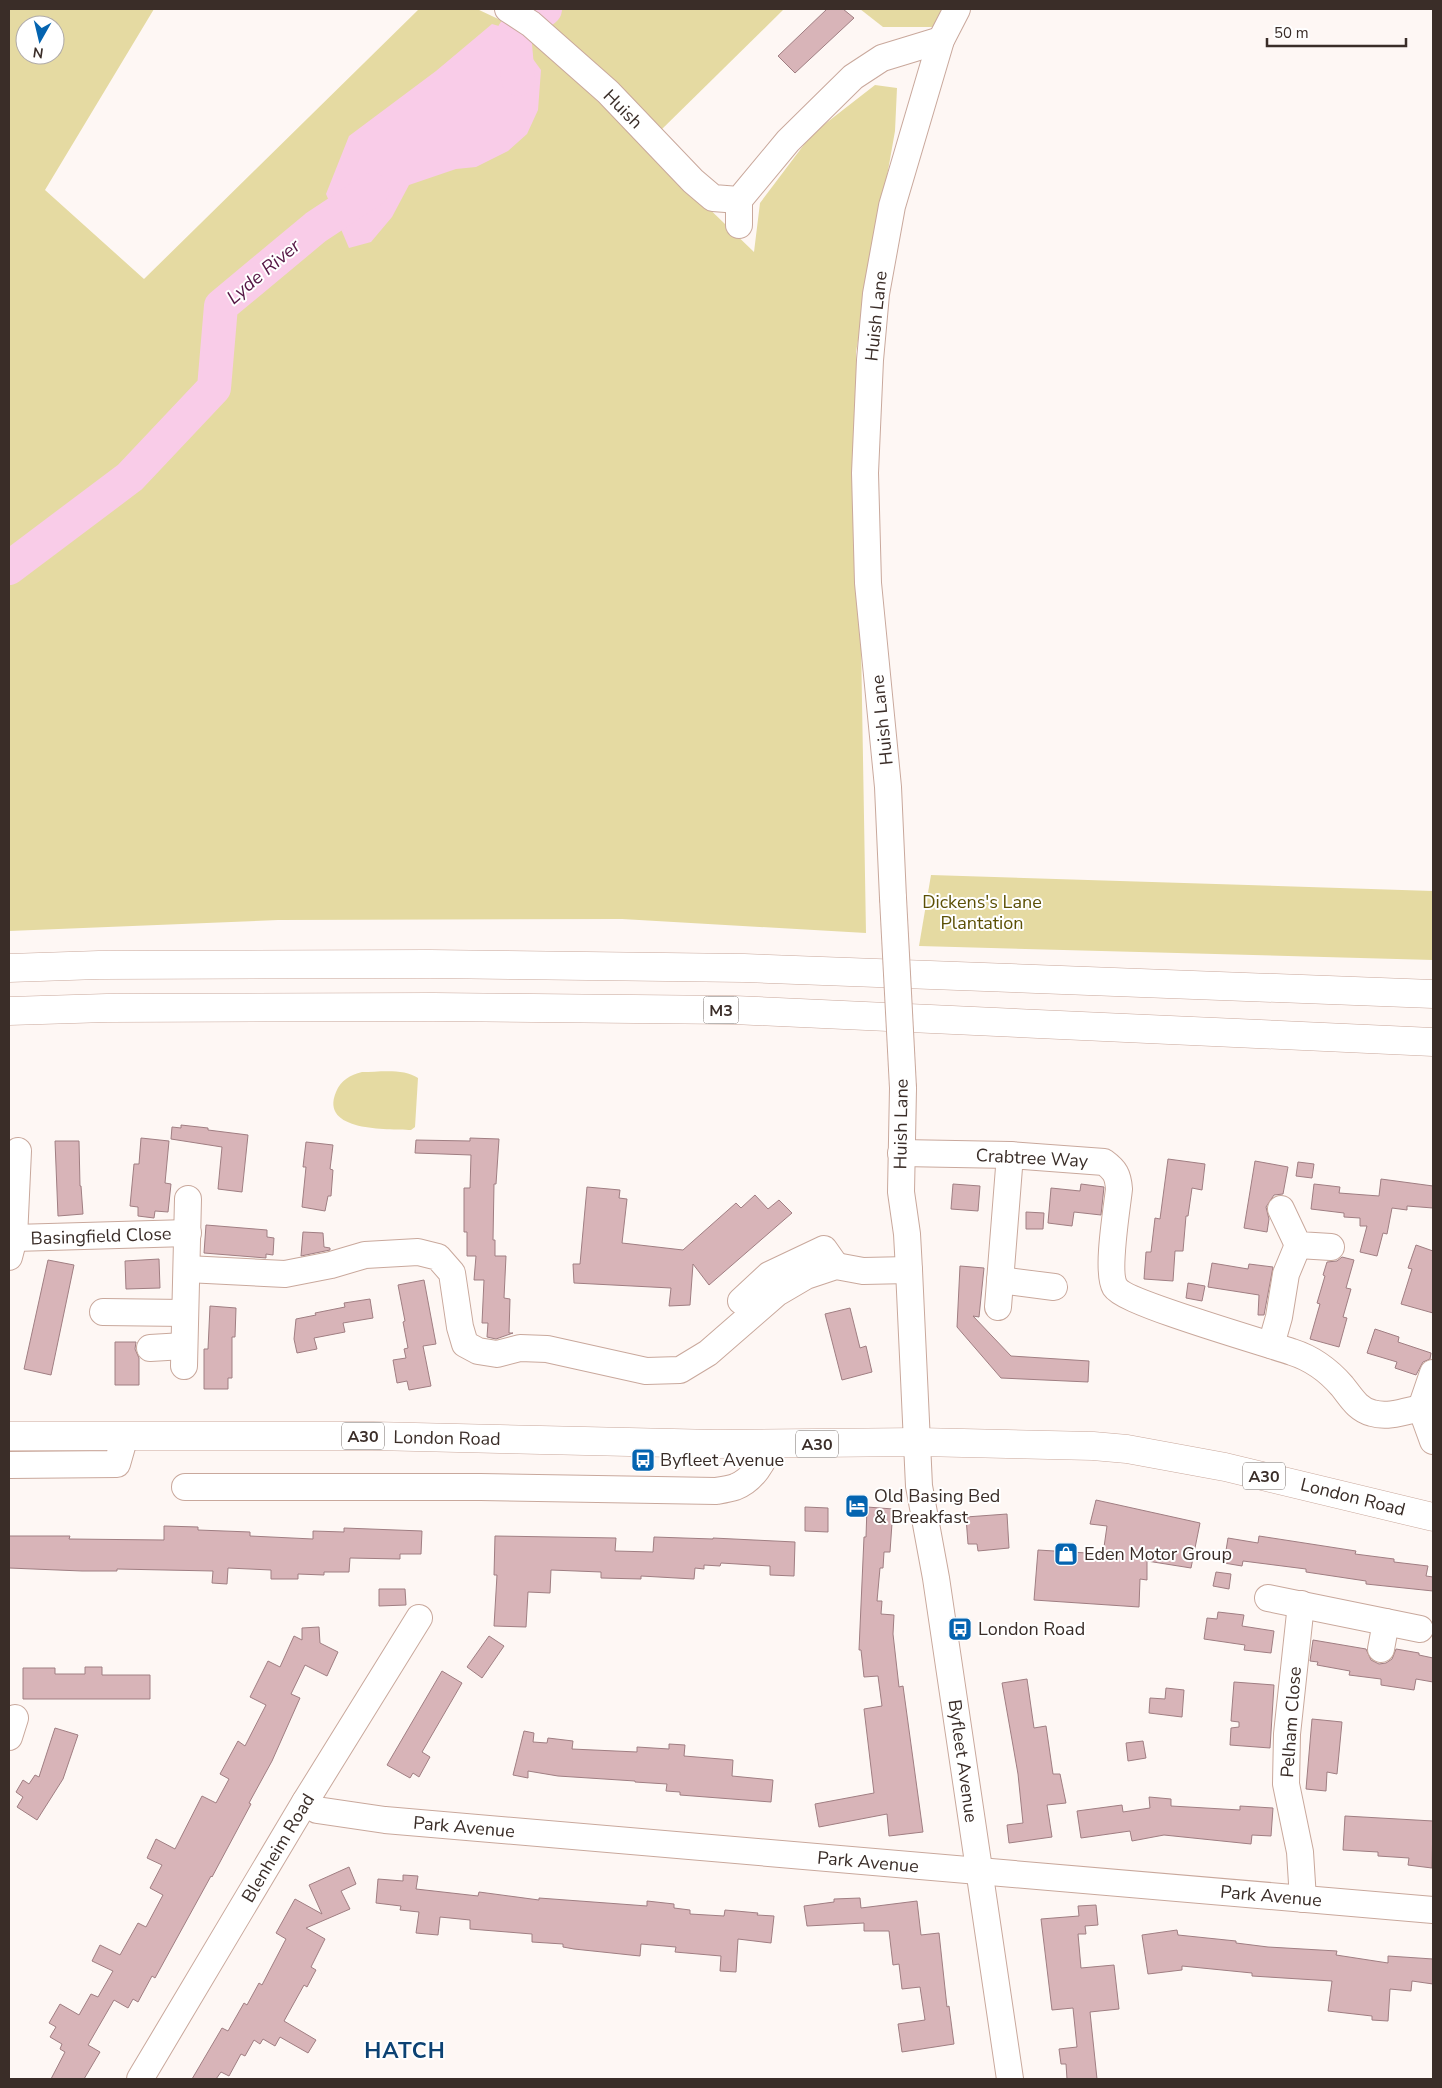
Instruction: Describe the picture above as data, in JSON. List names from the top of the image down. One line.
{"streets":{"main road":["M3","A30","London Road"],"street":["Huish","Huish Lane","Crabtree Way","Basingfield Close","Pelham Close","Byfleet Avenue","Park Avenue","Blenheim Road"]},"crossings":[["Huish","Huish Lane"],["Huish Lane","Crabtree Way"],["Huish Lane","London Road"],["Huish Lane","Byfleet Avenue"],["London Road","Byfleet Avenue"],["Pelham Close","Park Avenue"],["Byfleet Avenue","Park Avenue"],["Park Avenue","Blenheim Road"]],"districts":["HATCH"],"water":["Lyde River"],"parks":["Dickens's Lane Plantation"],"places":{"bus stop":["Byfleet Avenue","London Road"],"hotel":["Old Basing Bed & Breakfast"],"shop":["Eden Motor Group"]},"scale_bar":"50 m","north":"bottom"}
